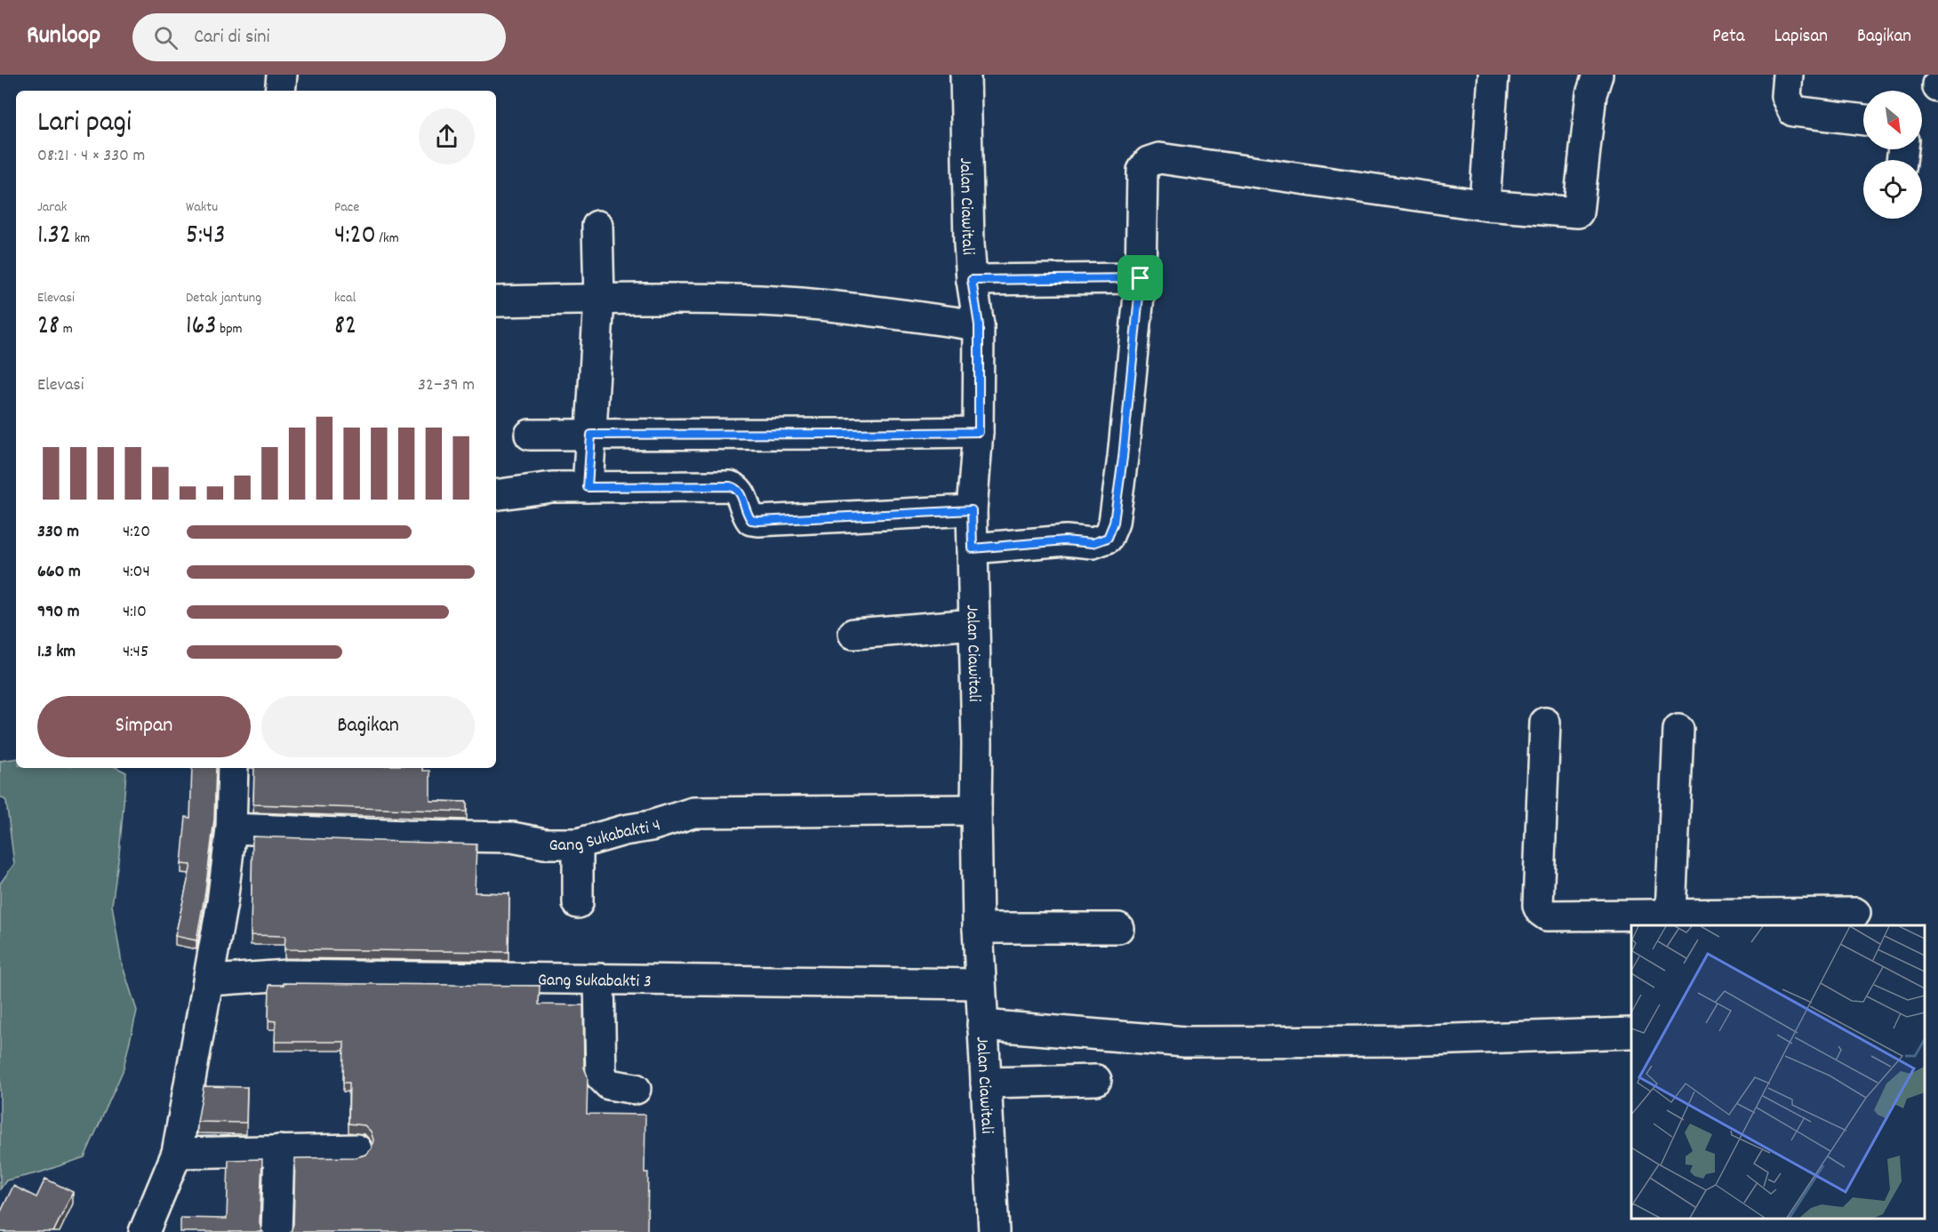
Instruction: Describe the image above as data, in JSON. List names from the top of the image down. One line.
{"streets":{"street":["Jalan Ciawitali","Gang Sukabakti 4","Gang Sukabakti 3"]},"crossings":[["Jalan Ciawitali","Gang Sukabakti 4"],["Jalan Ciawitali","Gang Sukabakti 3"]],"north":"bottom right","page":{"header":"Runloop","search":"Cari di sini","nav":["Peta","Lapisan","Bagikan"],"heading":["Lari pagi","08:21 · 4 × 330 m"],"stats":[["Jarak","1.32 km"],["Waktu","5:43"],["Pace","4:20 /km"],["Elevasi","28 m"],["Detak jantung","163 bpm"],["kcal","82"]],"chart":["Elevasi","32–39 m"],"list":[{"name":"330 m","note":"4:20"},{"name":"660 m","note":"4:04"},{"name":"990 m","note":"4:10"},{"name":"1.3 km","note":"4:45"}],"buttons":["Simpan","Bagikan"]}}
